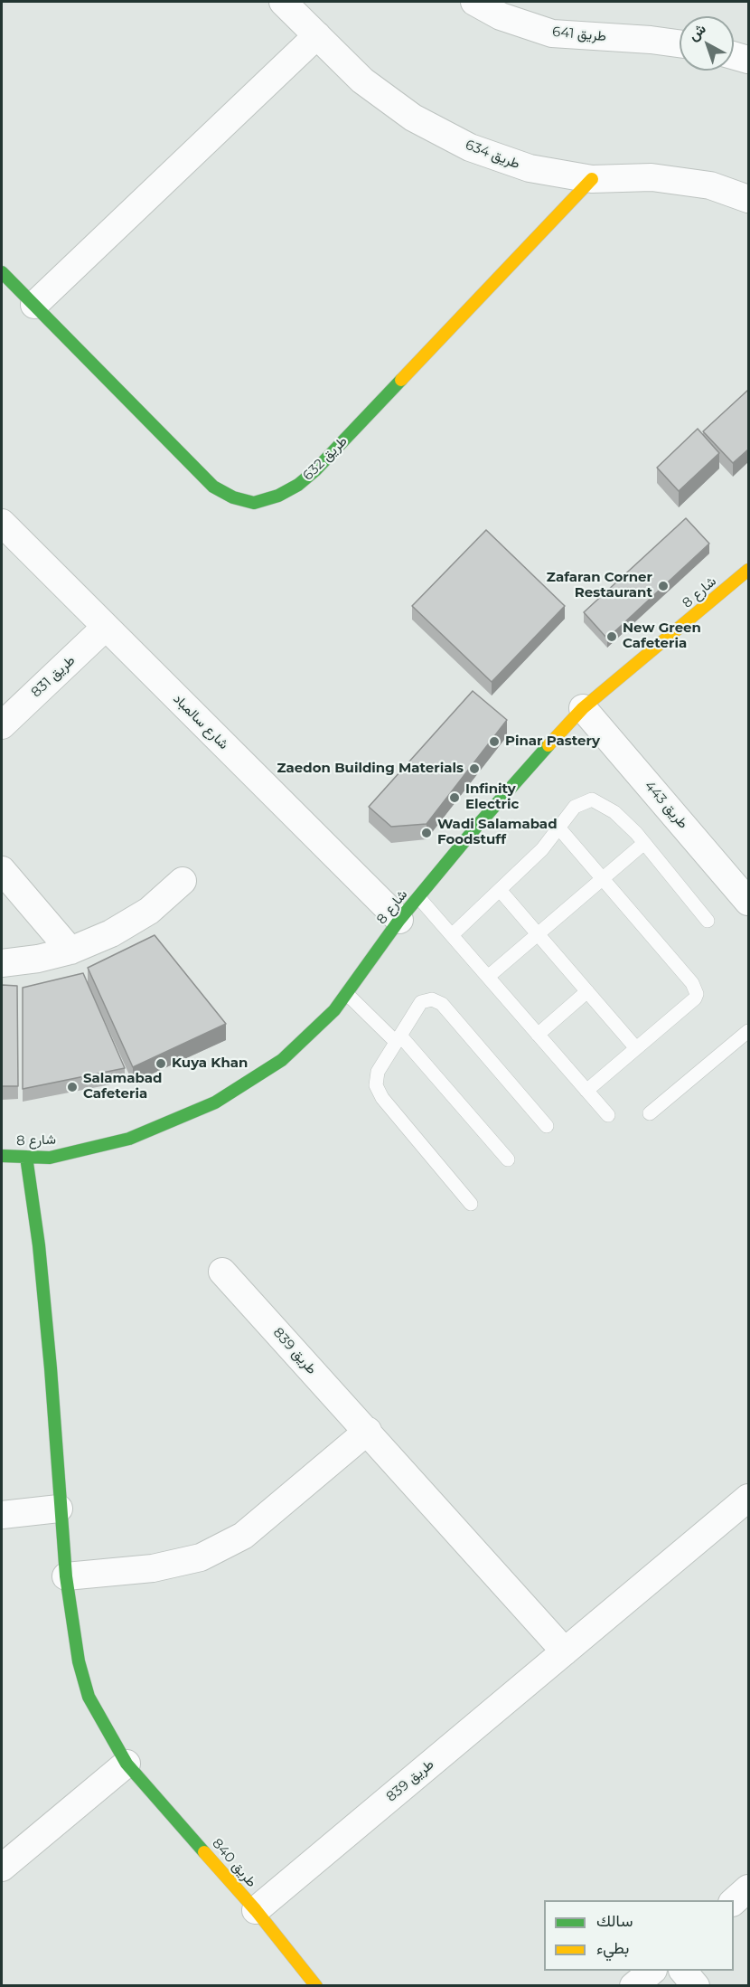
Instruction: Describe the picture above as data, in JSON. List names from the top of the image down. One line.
{"streets":{"street":["طريق 641","طريق 634","طريق 632","شارع 8","طريق 831","شارع سالمباد","طريق 443","طريق 839","طريق 840"]},"crossings":[["طريق 634","طريق 632"],["شارع 8","شارع سالمباد"],["شارع 8","طريق 443"],["شارع 8","طريق 840"],["طريق 831","شارع سالمباد"],["طريق 839","طريق 840"]],"places":["Zafaran Corner Restaurant","New Green Cafeteria","Pinar Pastery","Zaedon Building Materials","Infinity Electric","Wadi Salamabad Foodstuff","Kuya Khan","Salamabad Cafeteria"],"legend":["سالك","بطيء"],"north":"top left"}
